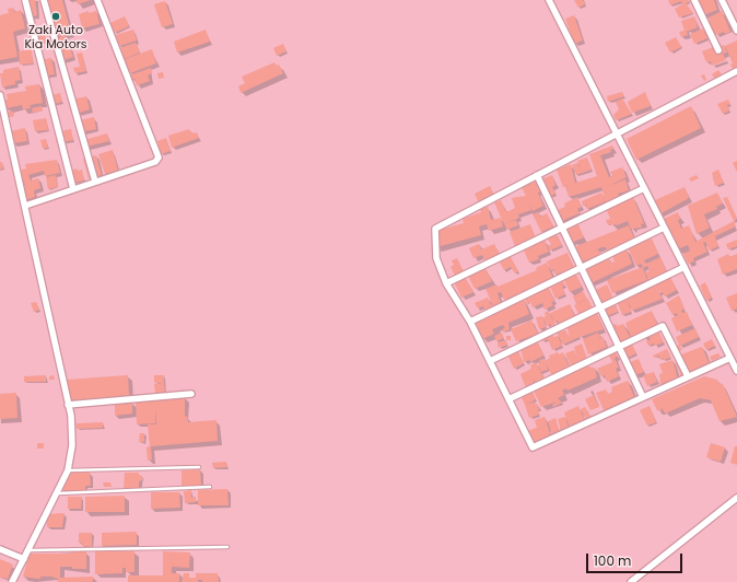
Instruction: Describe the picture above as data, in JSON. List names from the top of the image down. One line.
{"places":["Zaki Auto Kia Motors"],"scale_bar":"100 m"}
